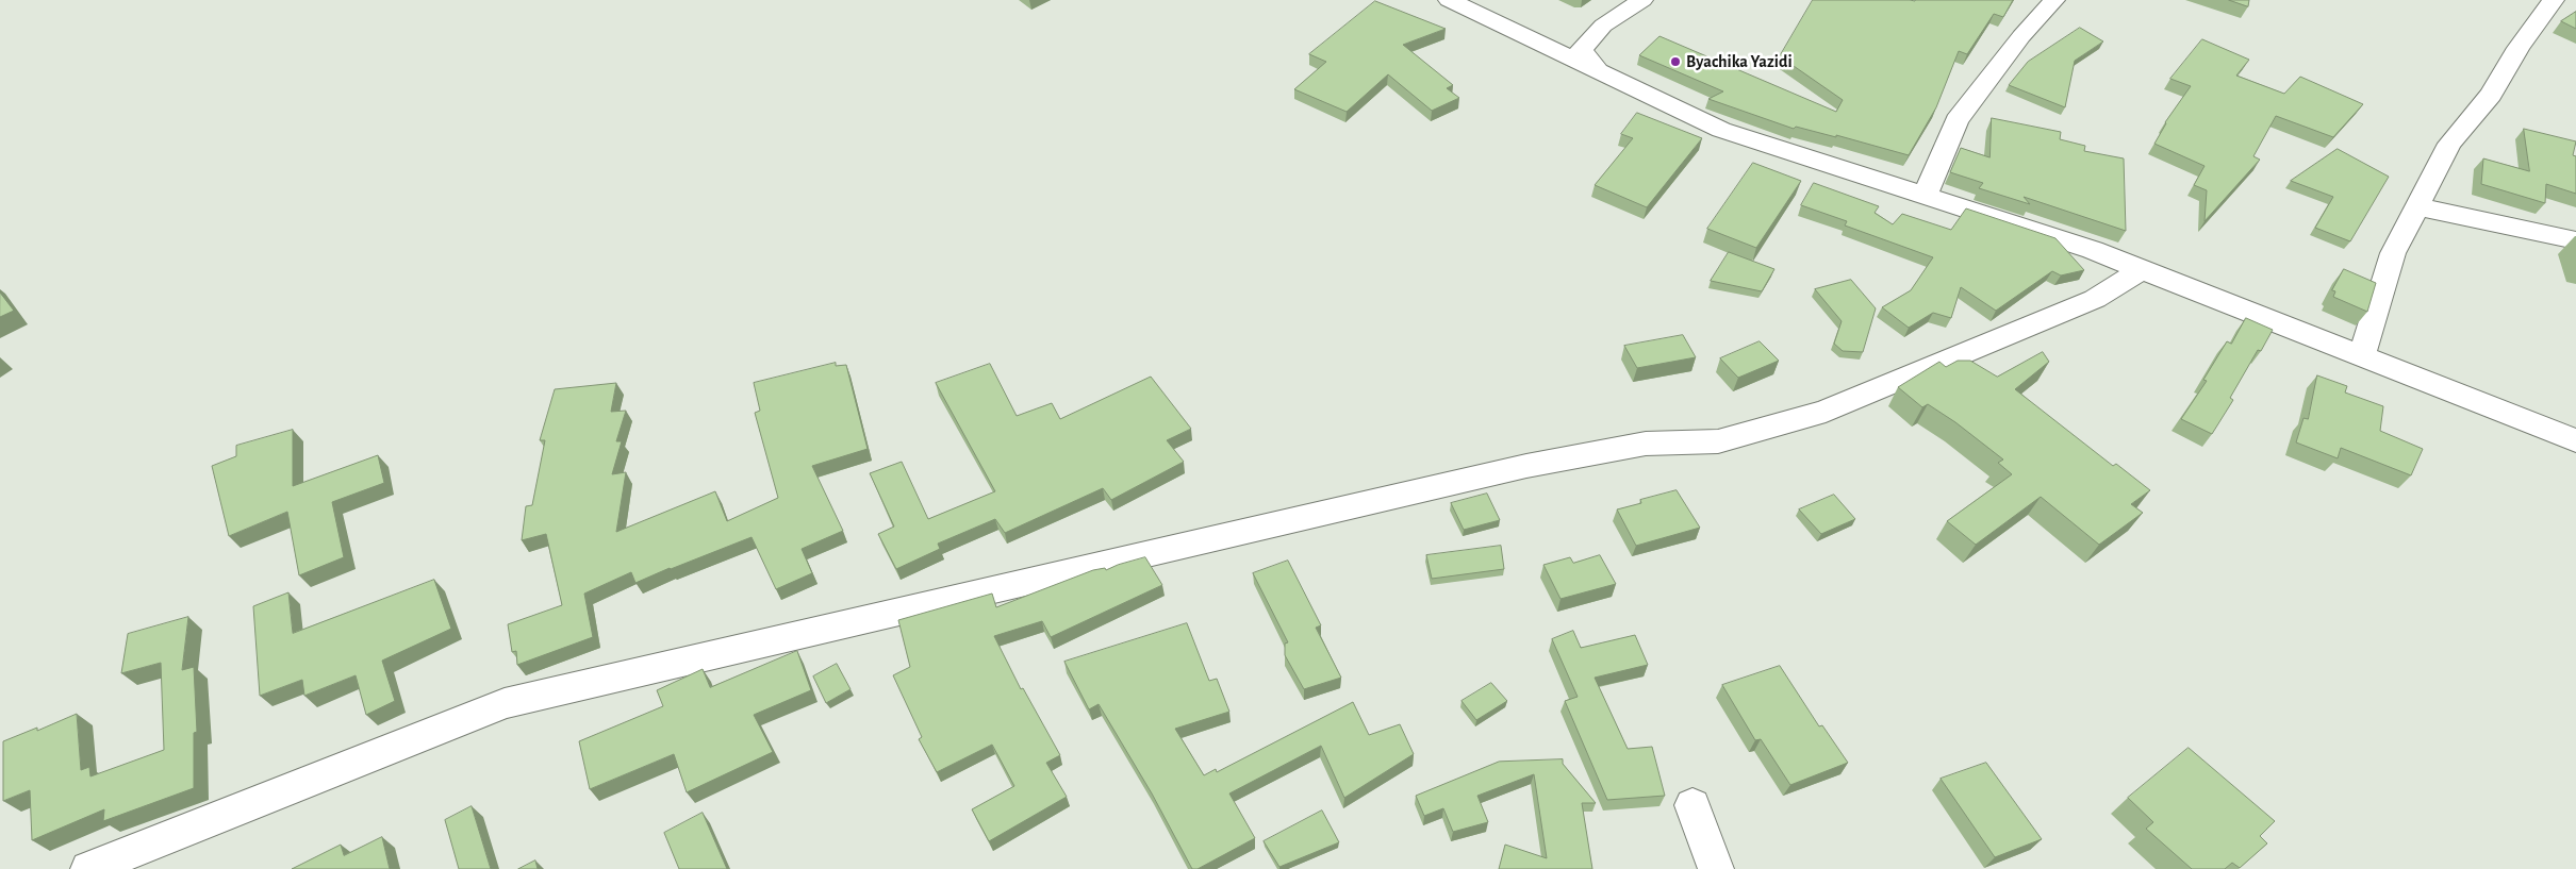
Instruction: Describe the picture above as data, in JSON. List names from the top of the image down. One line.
{"places":["Byachika Yazidi"]}
